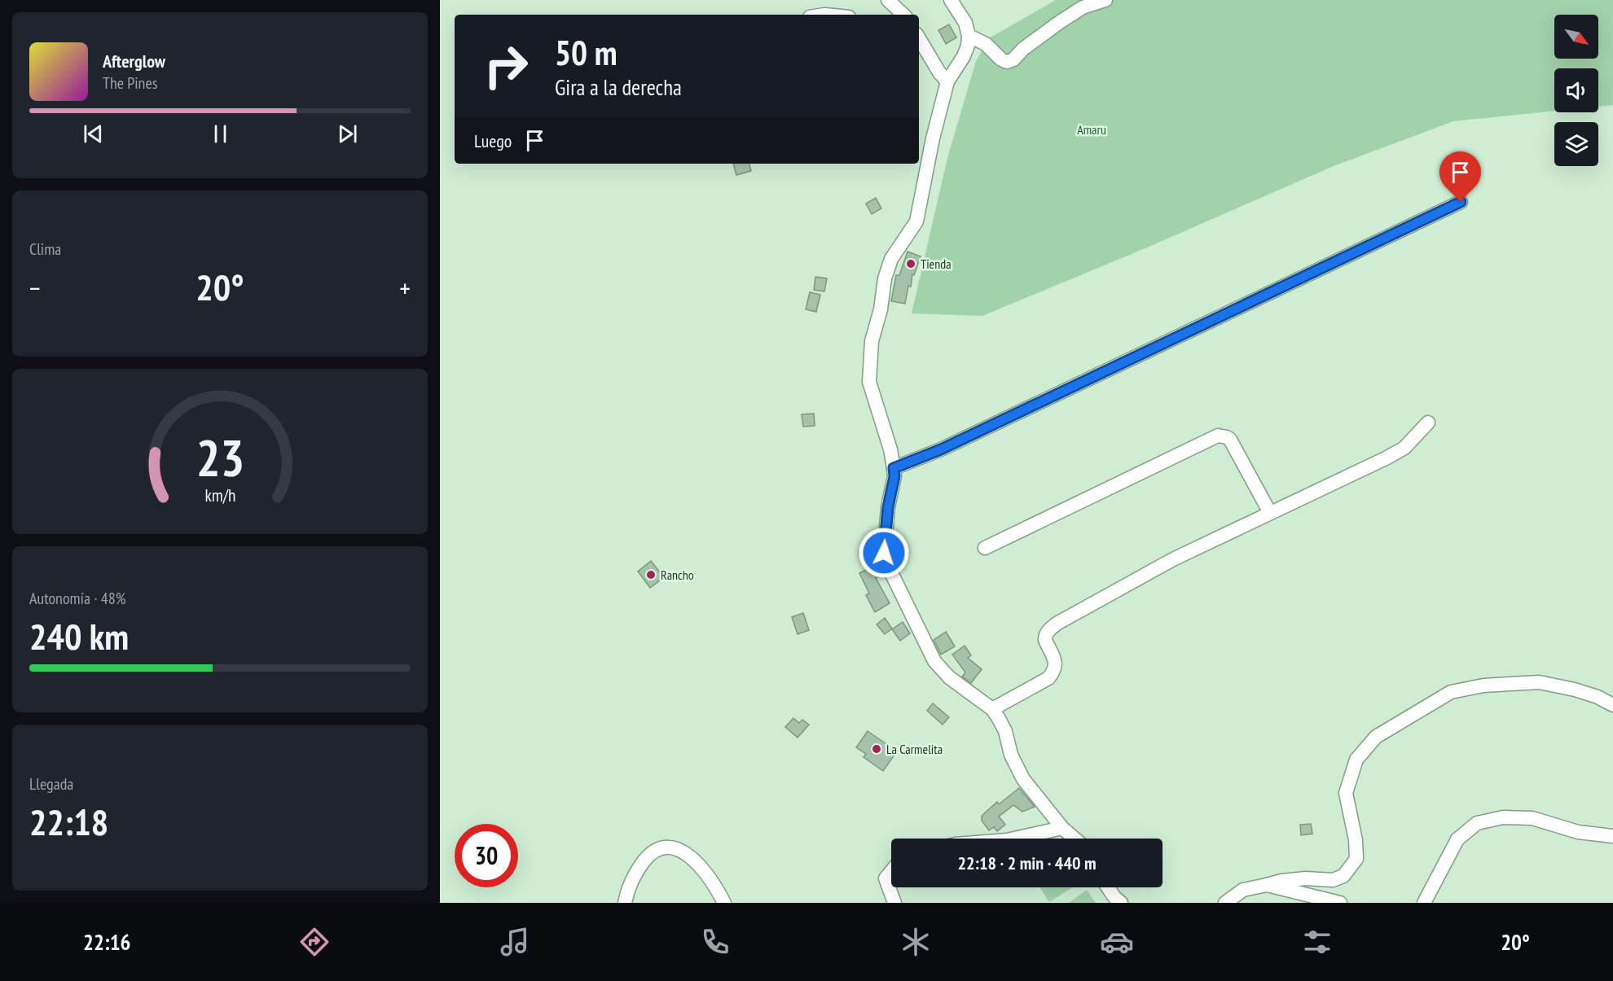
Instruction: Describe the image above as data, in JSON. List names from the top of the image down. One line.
{"parks":["Amaru"],"places":["Tienda","Rancho","La Carmelita"],"north":"bottom right","page":{"turn":["50 m","Gira a la derecha"],"song":["Afterglow","The Pines"],"then":"Luego","tile":["Clima",["Autonomía · 48%","240 km"],["Llegada","22:18"]],"heat":["−","20°","+"],"limit":"30","trip":"22:18 · 2 min · 440 m","tabs":["22:16","20°"],"gauge":["23","km/h"]}}
